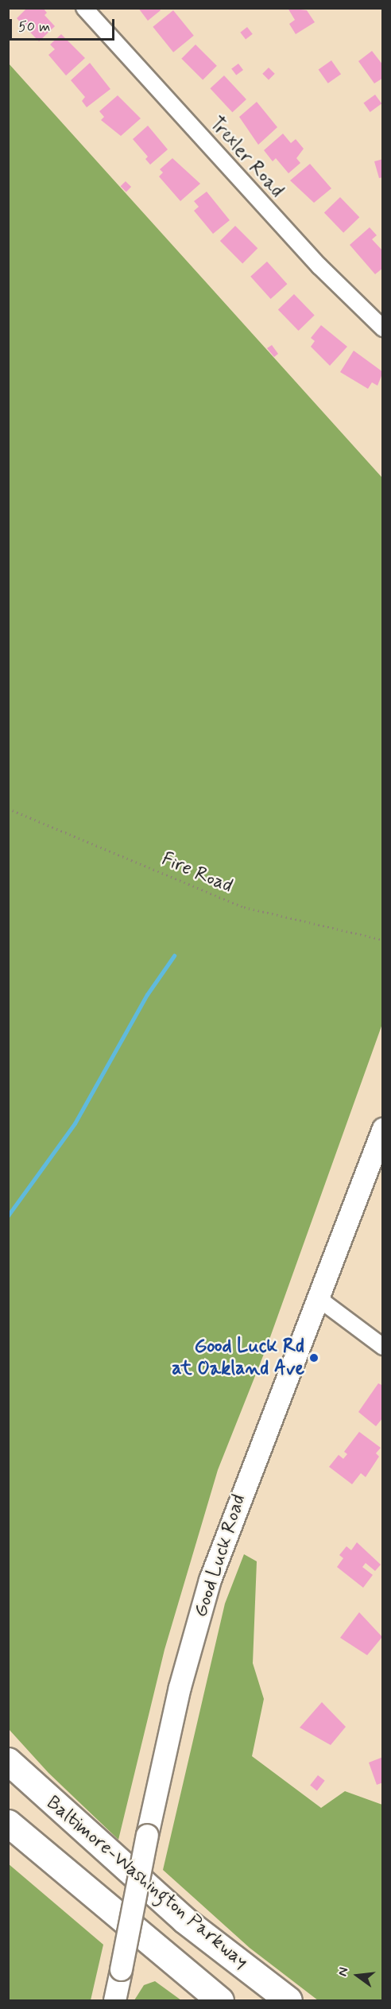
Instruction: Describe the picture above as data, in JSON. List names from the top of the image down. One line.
{"streets":{"highway":["Baltimore-Washington Parkway"],"main road":["Good Luck Road"],"street":["Trexler Road"],"path":["Fire Road"]},"places":["Good Luck Rd at Oakland Ave"],"scale_bar":"50 m","north":"left"}
